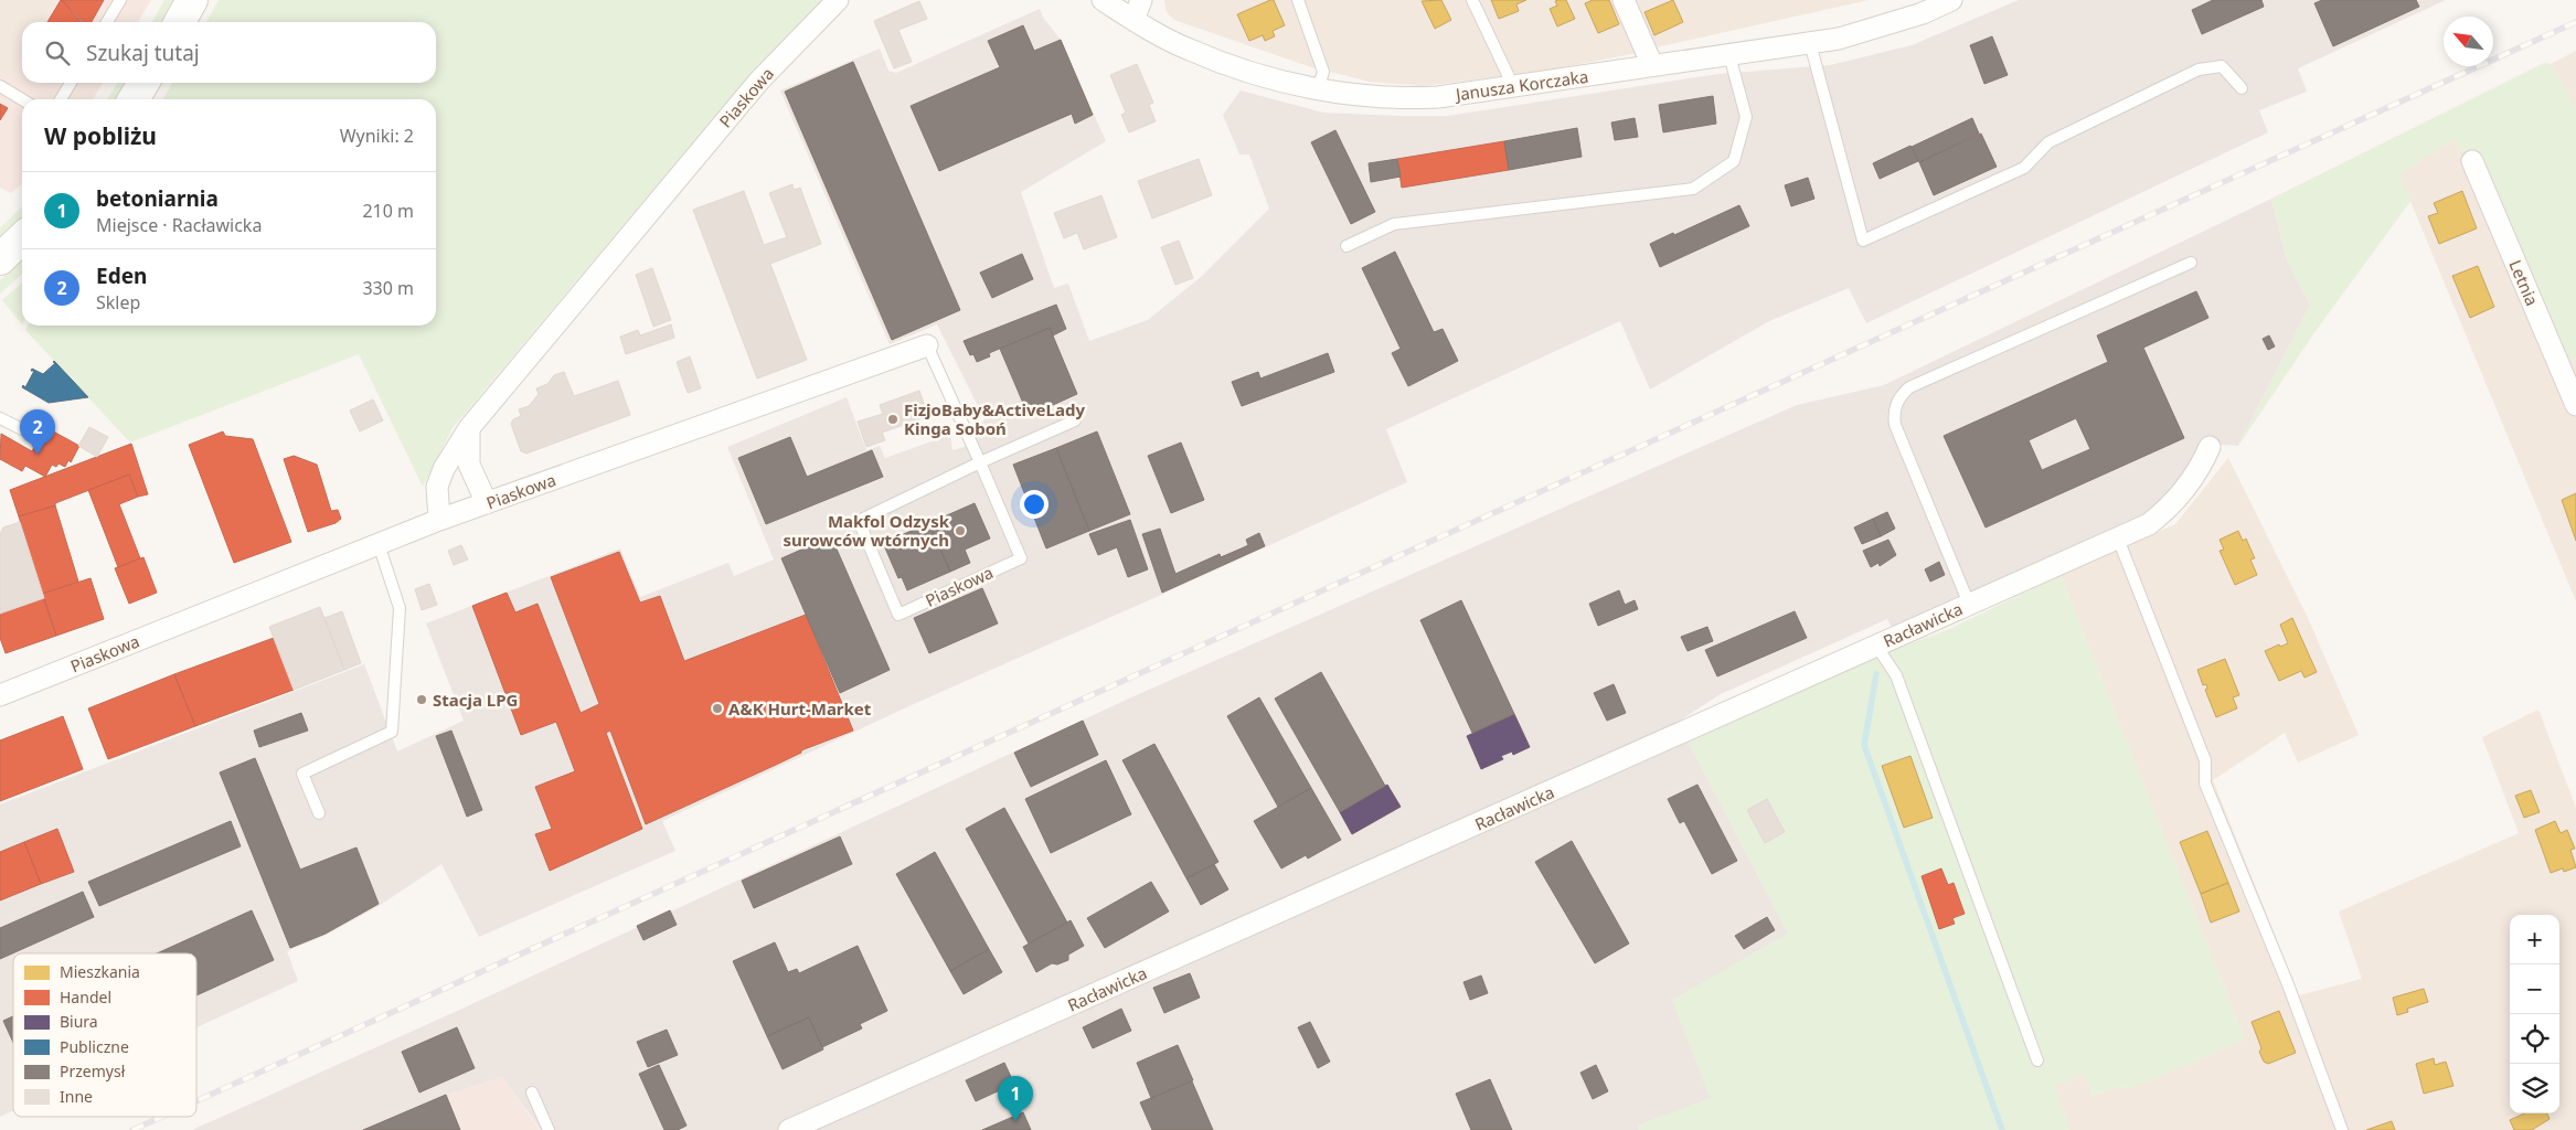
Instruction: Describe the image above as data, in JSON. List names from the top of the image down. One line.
{"streets":{"street":["Janusza Korczaka","Piaskowa","Letnia","Racławicka"]},"places":["FizjoBaby&ActiveLady Kinga Soboń","Makfol Odzysk surowców wtórnych","Stacja LPG","A&K Hurt-Market"],"legend":["Mieszkania","Handel","Biura","Publiczne","Przemysł","Inne"],"north":"top left","page":{"search":"Szukaj tutaj","heading":["W pobliżu","Wyniki: 2"],"list":[{"mark":"1","name":"betoniarnia","note":"Miejsce · Racławicka","value":"210 m"},{"mark":"2","name":"Eden","note":"Sklep","value":"330 m"}],"pins":["2","1"],"map_buttons":["+","−"]}}
